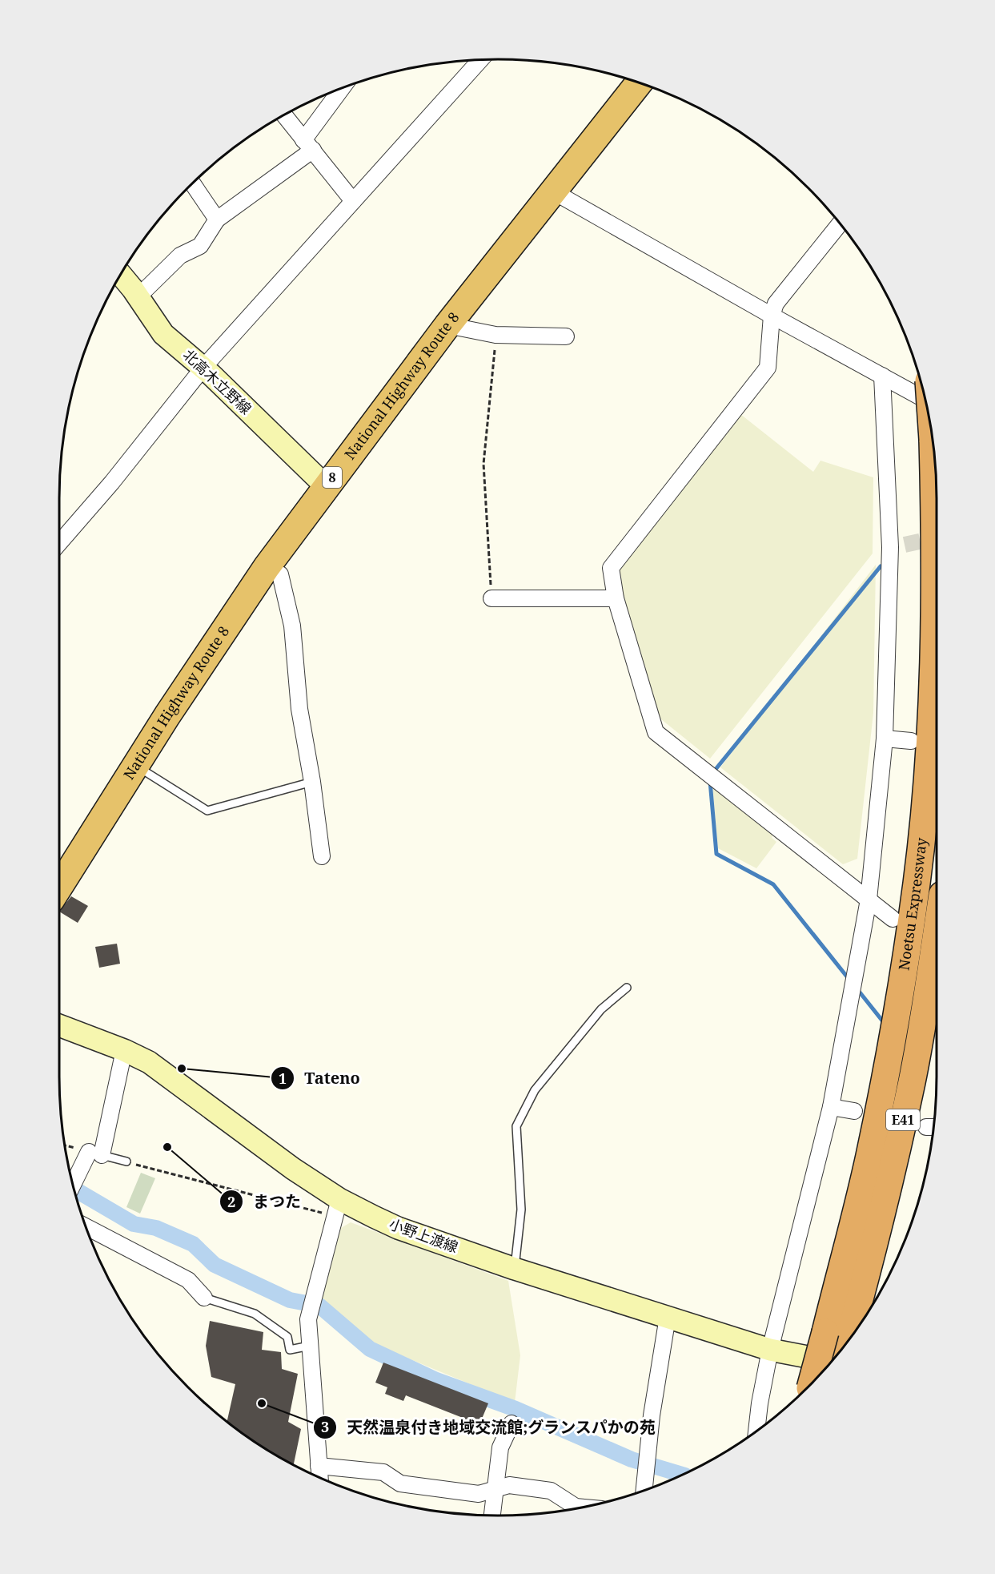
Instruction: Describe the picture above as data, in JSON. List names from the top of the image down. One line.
{"streets":{"highway":["National Highway Route 8","8","Noetsu Expressway","E41"],"main road":["北高木立野線","小野上渡線"]},"crossings":[["北高木立野線","National Highway Route 8"],["Noetsu Expressway","小野上渡線"]],"places":["Tateno","まつた","天然温泉付き地域交流館;グランスパかの苑"]}
